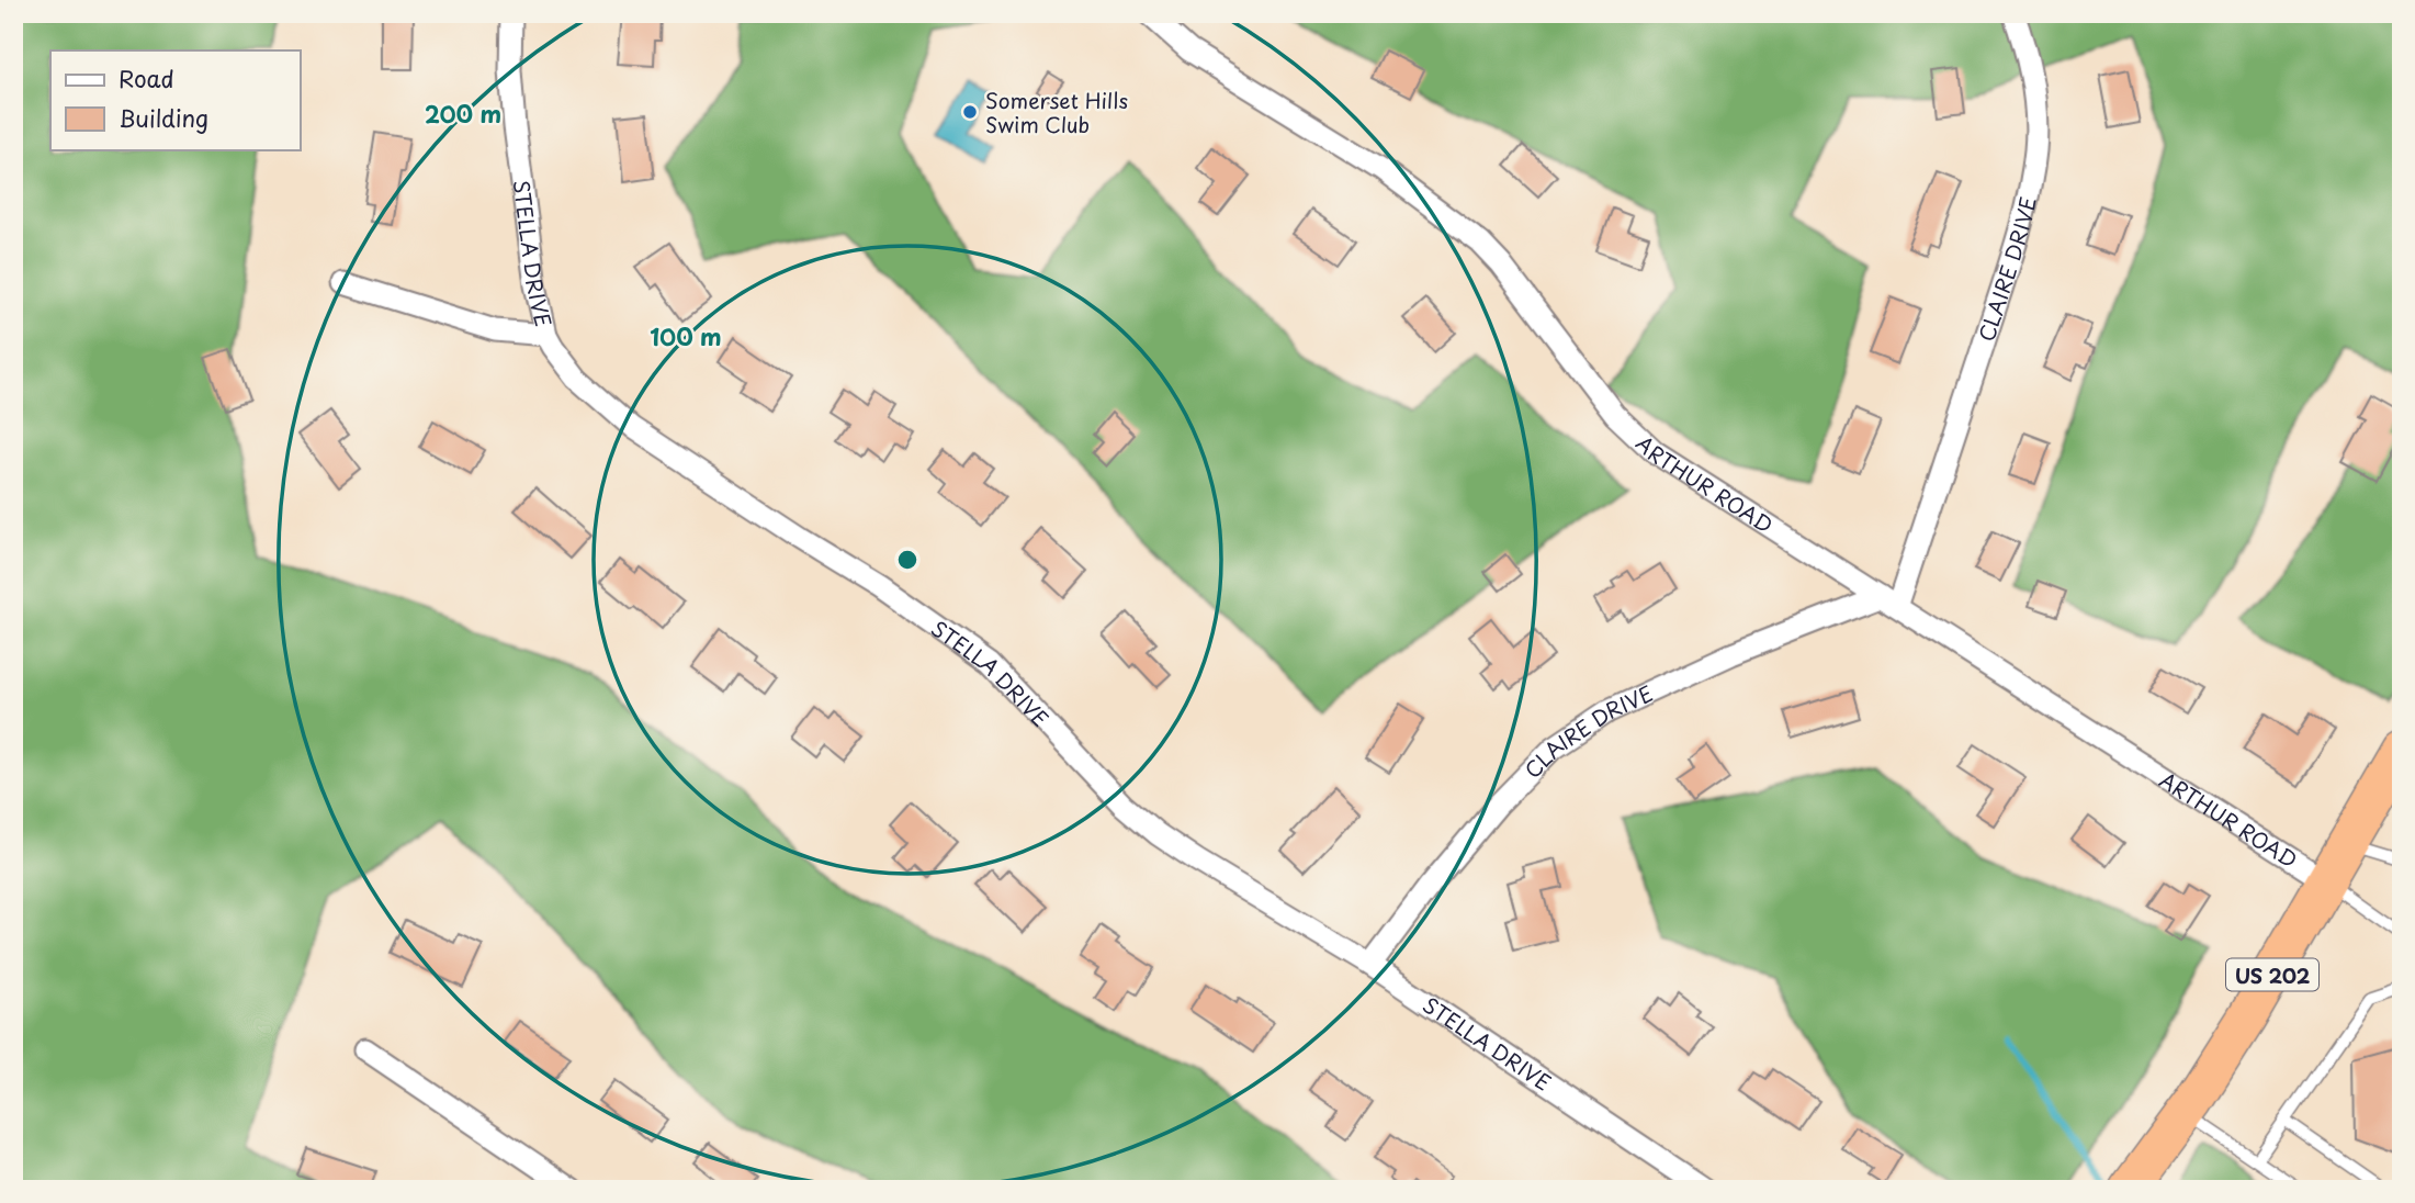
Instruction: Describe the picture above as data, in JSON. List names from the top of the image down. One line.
{"streets":{"highway":["US 202"],"street":["STELLA DRIVE","CLAIRE DRIVE","ARTHUR ROAD"]},"crossings":[["STELLA DRIVE","CLAIRE DRIVE"],["CLAIRE DRIVE","ARTHUR ROAD"],["ARTHUR ROAD","US 202"]],"places":["Somerset Hills Swim Club"],"legend":["Road","Building"],"rings":["200 m","100 m"]}
